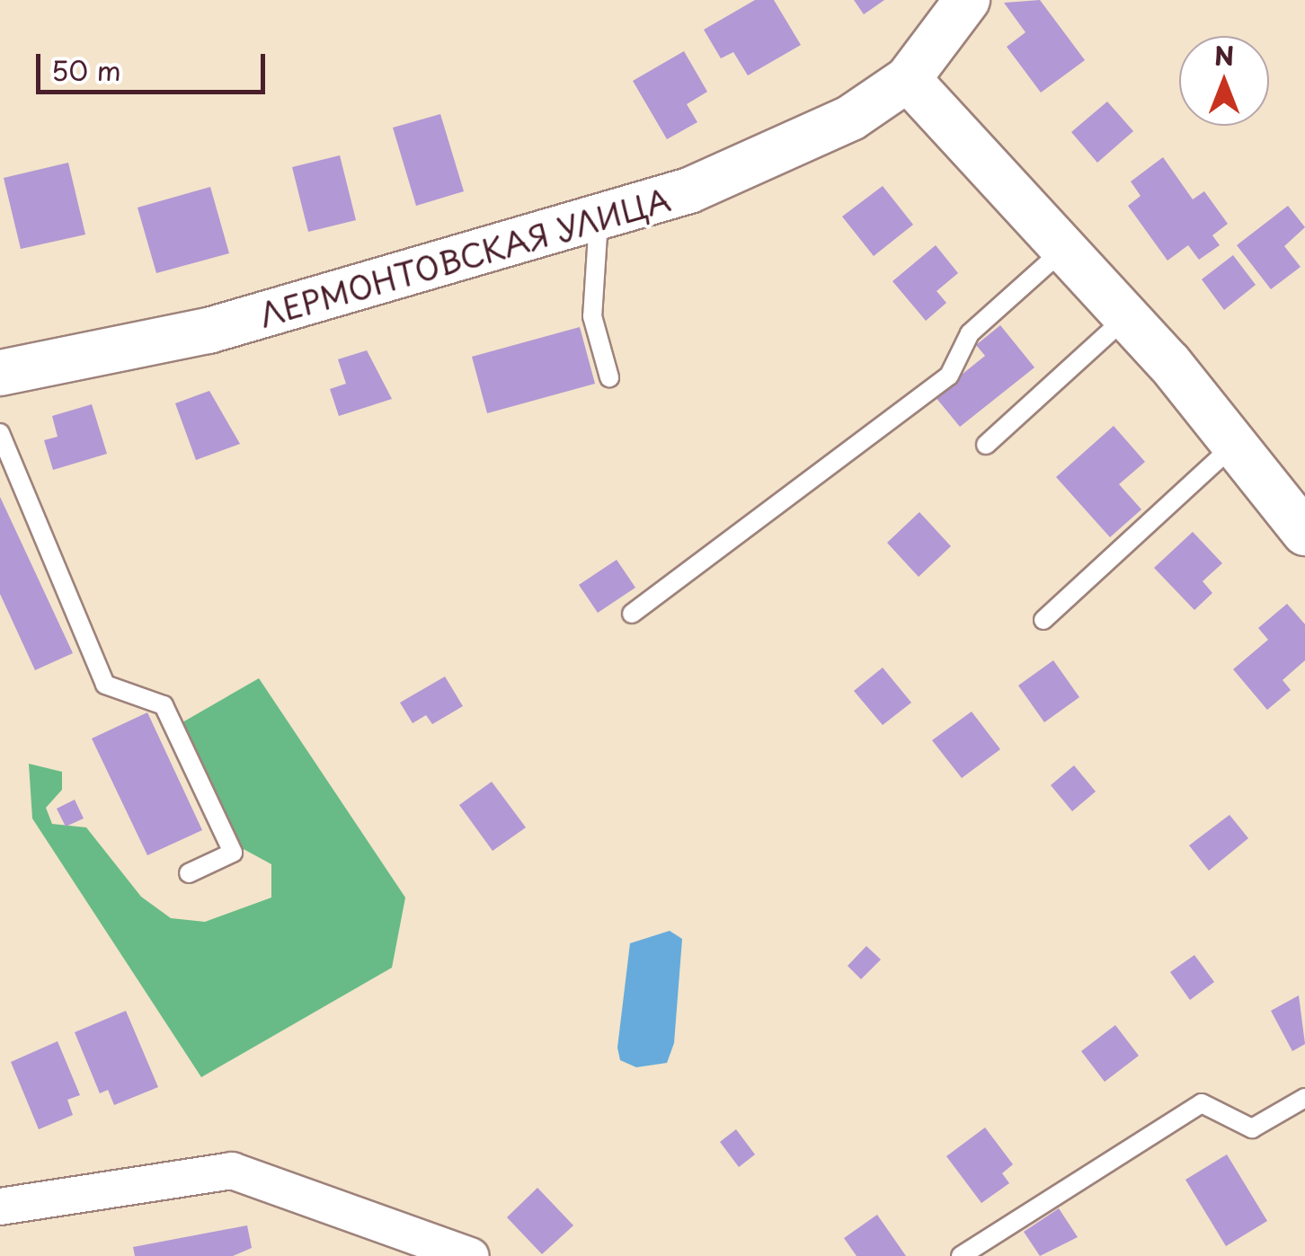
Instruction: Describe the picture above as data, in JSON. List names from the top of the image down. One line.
{"streets":{"street":["ЛЕРМОНТОВСКАЯ УЛИЦА"]},"scale_bar":"50 m","north":"top"}
